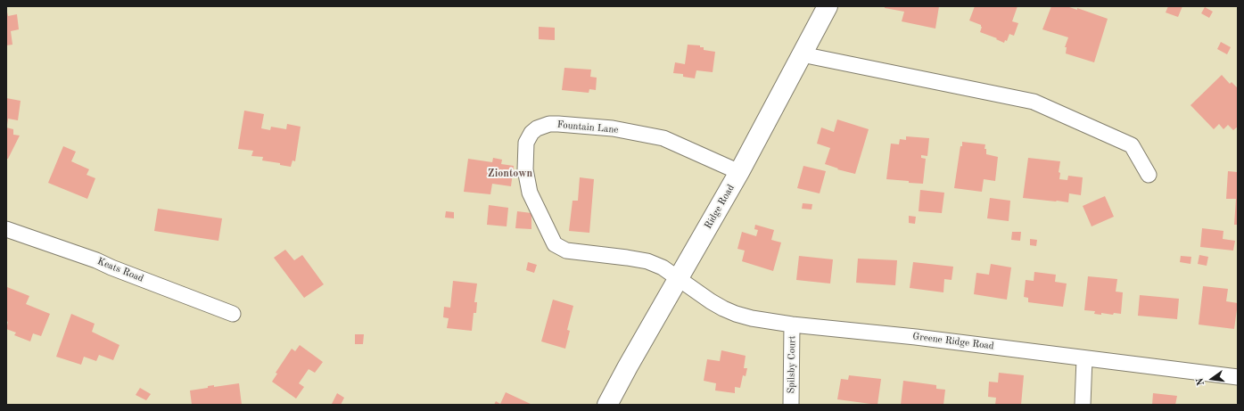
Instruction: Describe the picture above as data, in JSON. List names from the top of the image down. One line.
{"streets":{"street":["Fountain Lane","Ridge Road","Keats Road","Greene Ridge Road","Spilsby Court"]},"crossings":[["Fountain Lane","Ridge Road"],["Fountain Lane","Greene Ridge Road"],["Ridge Road","Greene Ridge Road"],["Greene Ridge Road","Spilsby Court"]],"districts":["Ziontown"],"north":"left"}
